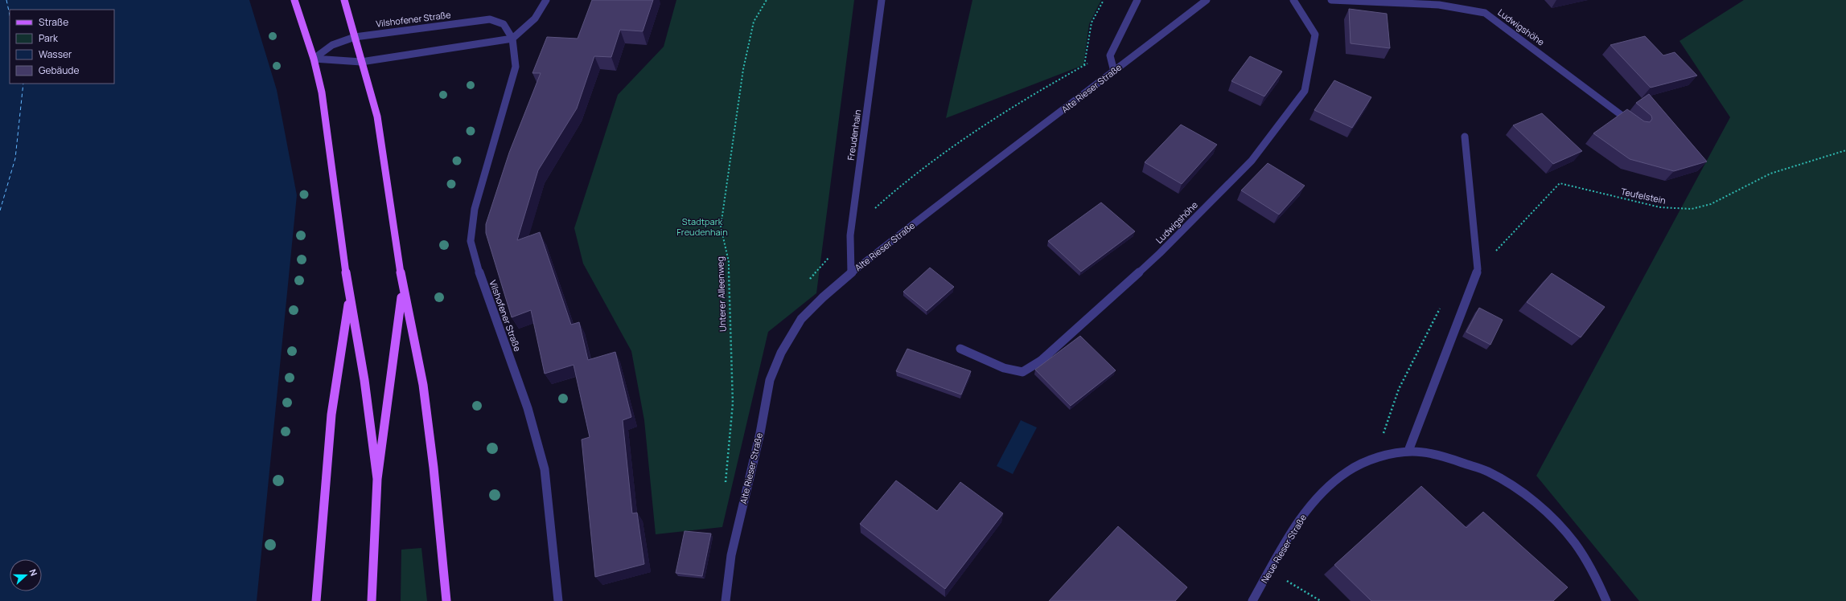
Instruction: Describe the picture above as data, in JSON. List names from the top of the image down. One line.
{"streets":{"street":["Vilshofener Straße","Ludwigshöhe","Alte Rieser Straße","Freudenhain","Neue Rieser Straße"],"path":["Teufelstein","Unterer Alleenweg"]},"crossings":[["Alte Rieser Straße","Freudenhain"]],"parks":["Stadtpark Freudenhain"],"legend":["Straße","Park","Wasser","Gebäude"],"north":"right"}
